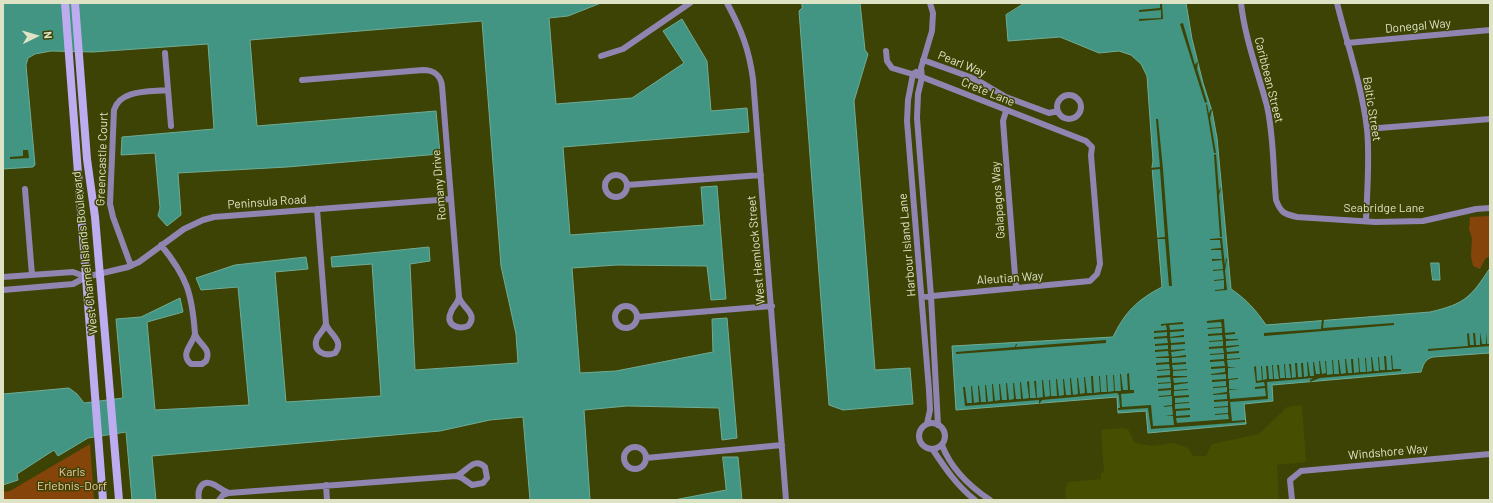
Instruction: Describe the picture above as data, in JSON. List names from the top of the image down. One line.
{"streets":{"main road":["West Channel Islands Boulevard"],"street":["Donegal Way","Pearl Way","Caribbean Street","Crete Lane","Baltic Street","Greencastle Court","Romany Drive","Galapagos Way","Peninsula Road","Seabridge Lane","Harbour Island Lane","West Hemlock Street","Aleutian Way","Windshore Way"]},"crossings":[["Donegal Way","Baltic Street"],["Pearl Way","Harbour Island Lane"],["Caribbean Street","Seabridge Lane"],["Crete Lane","Galapagos Way"],["Crete Lane","Harbour Island Lane"],["Crete Lane","Aleutian Way"],["Baltic Street","Seabridge Lane"],["Greencastle Court","Peninsula Road"],["Romany Drive","Peninsula Road"],["Galapagos Way","Aleutian Way"],["Peninsula Road","West Channel Islands Boulevard"],["Harbour Island Lane","Aleutian Way"]],"parks":["Karls Erlebnis-Dorf"],"north":"right"}
